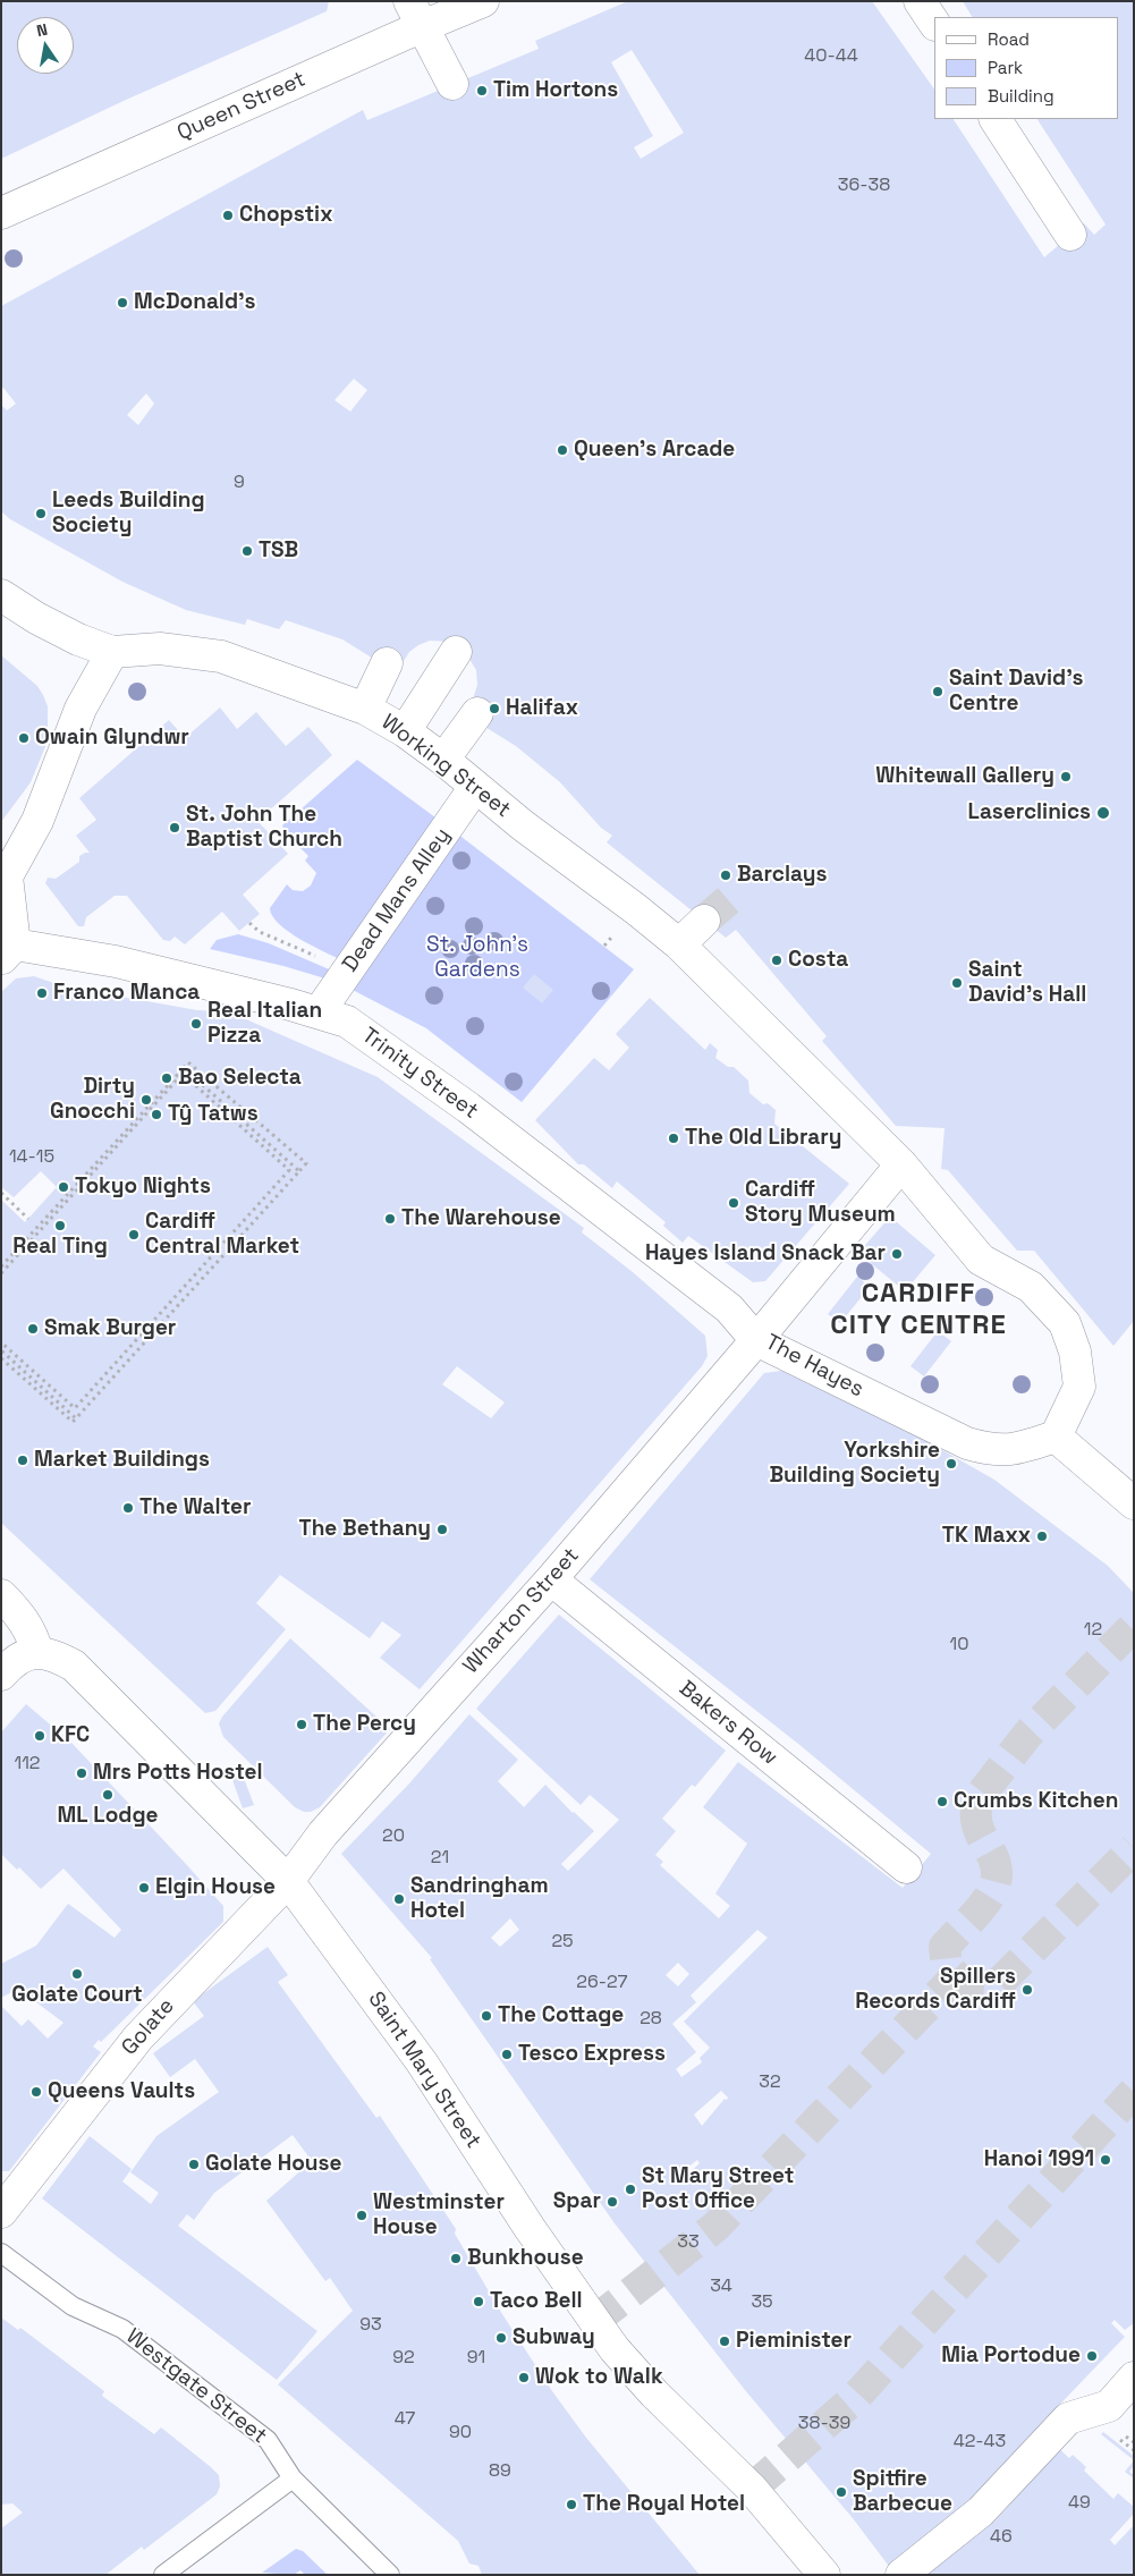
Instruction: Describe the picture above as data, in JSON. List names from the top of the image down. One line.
{"streets":{"street":["Queen Street","Working Street","Dead Mans Alley","Trinity Street","The Hayes","Wharton Street","Bakers Row","Golate","Saint Mary Street"],"lane":["Westgate Street"]},"crossings":[["Working Street","Dead Mans Alley"],["Working Street","The Hayes"],["Dead Mans Alley","Trinity Street"],["Trinity Street","The Hayes"],["Trinity Street","Wharton Street"],["The Hayes","Wharton Street"],["Wharton Street","Bakers Row"],["Wharton Street","Golate"],["Wharton Street","Saint Mary Street"],["Golate","Saint Mary Street"]],"districts":["CARDIFF CITY CENTRE"],"parks":["St. John’s Gardens"],"places":["Tim Hortons","Chopstix","McDonald's","Queen's Arcade","Leeds Building Society","TSB","Saint David's Centre","Halifax","Owain Glyndwr","Whitewall Gallery","Laserclinics","St. John The Baptist Church","Barclays","Costa","Saint David's Hall","Franco Manca","Real Italian Pizza","Bao Selecta","Dirty Gnocchi","Tŷ Tatws","The Old Library","Tokyo Nights","Cardiff Story Museum","The Warehouse","Real Ting","Cardiff Central Market","Hayes Island Snack Bar","Smak Burger","Market Buildings","Yorkshire Building Society","The Walter","The Bethany","TK Maxx","The Percy","KFC","Mrs Potts Hostel","ML Lodge","Crumbs Kitchen","Elgin House","Sandringham Hotel","Golate Court","Spillers Records Cardiff","The Cottage","Tesco Express","Queens Vaults","Hanoi 1991","Golate House","St Mary Street Post Office","Spar","Westminster House","Bunkhouse","Taco Bell","Subway","Pieminister","Mia Portodue","Wok to Walk","Spitfire Barbecue","The Royal Hotel"],"house_numbers":["40-44","36-38","9","14-15","12","10","112","20","21","25","26-27","28","32","33","34","35","93","92","91","47","38-39","90","42-43","89","49","46"],"legend":["Road","Park","Building"],"north":"top"}
